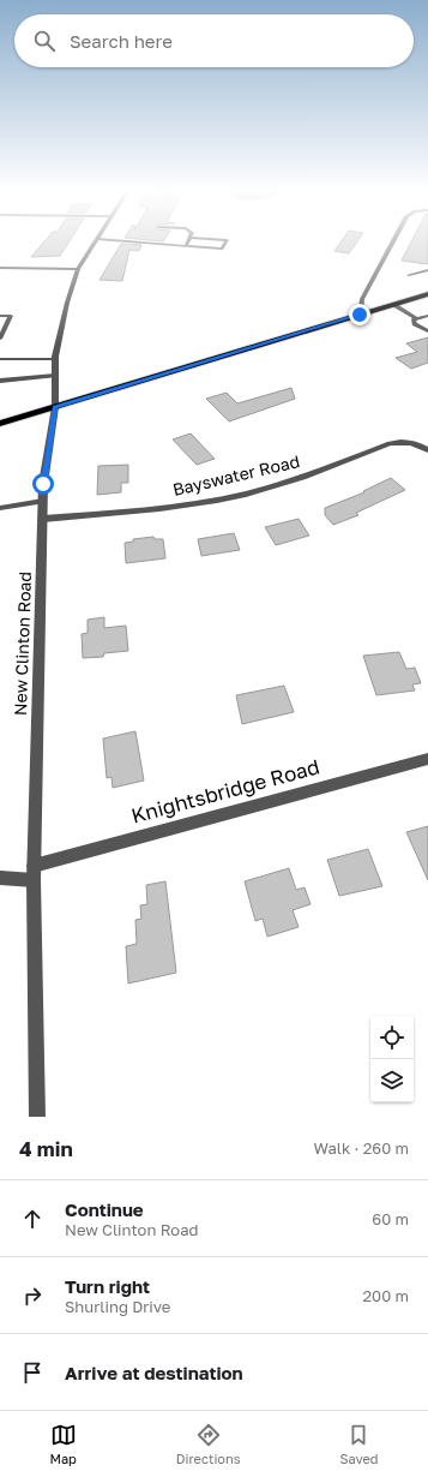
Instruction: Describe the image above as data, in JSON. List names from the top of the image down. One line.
{"streets":{"street":["Bayswater Road","New Clinton Road","Knightsbridge Road"]},"crossings":[["Bayswater Road","New Clinton Road"],["New Clinton Road","Knightsbridge Road"]],"page":{"search":"Search here","heading":["4 min","Walk · 260 m"],"list":[["Continue","New Clinton Road","60 m"],["Turn right","Shurling Drive","200 m"],"Arrive at destination"],"nav":["Map","Directions","Saved"]}}
